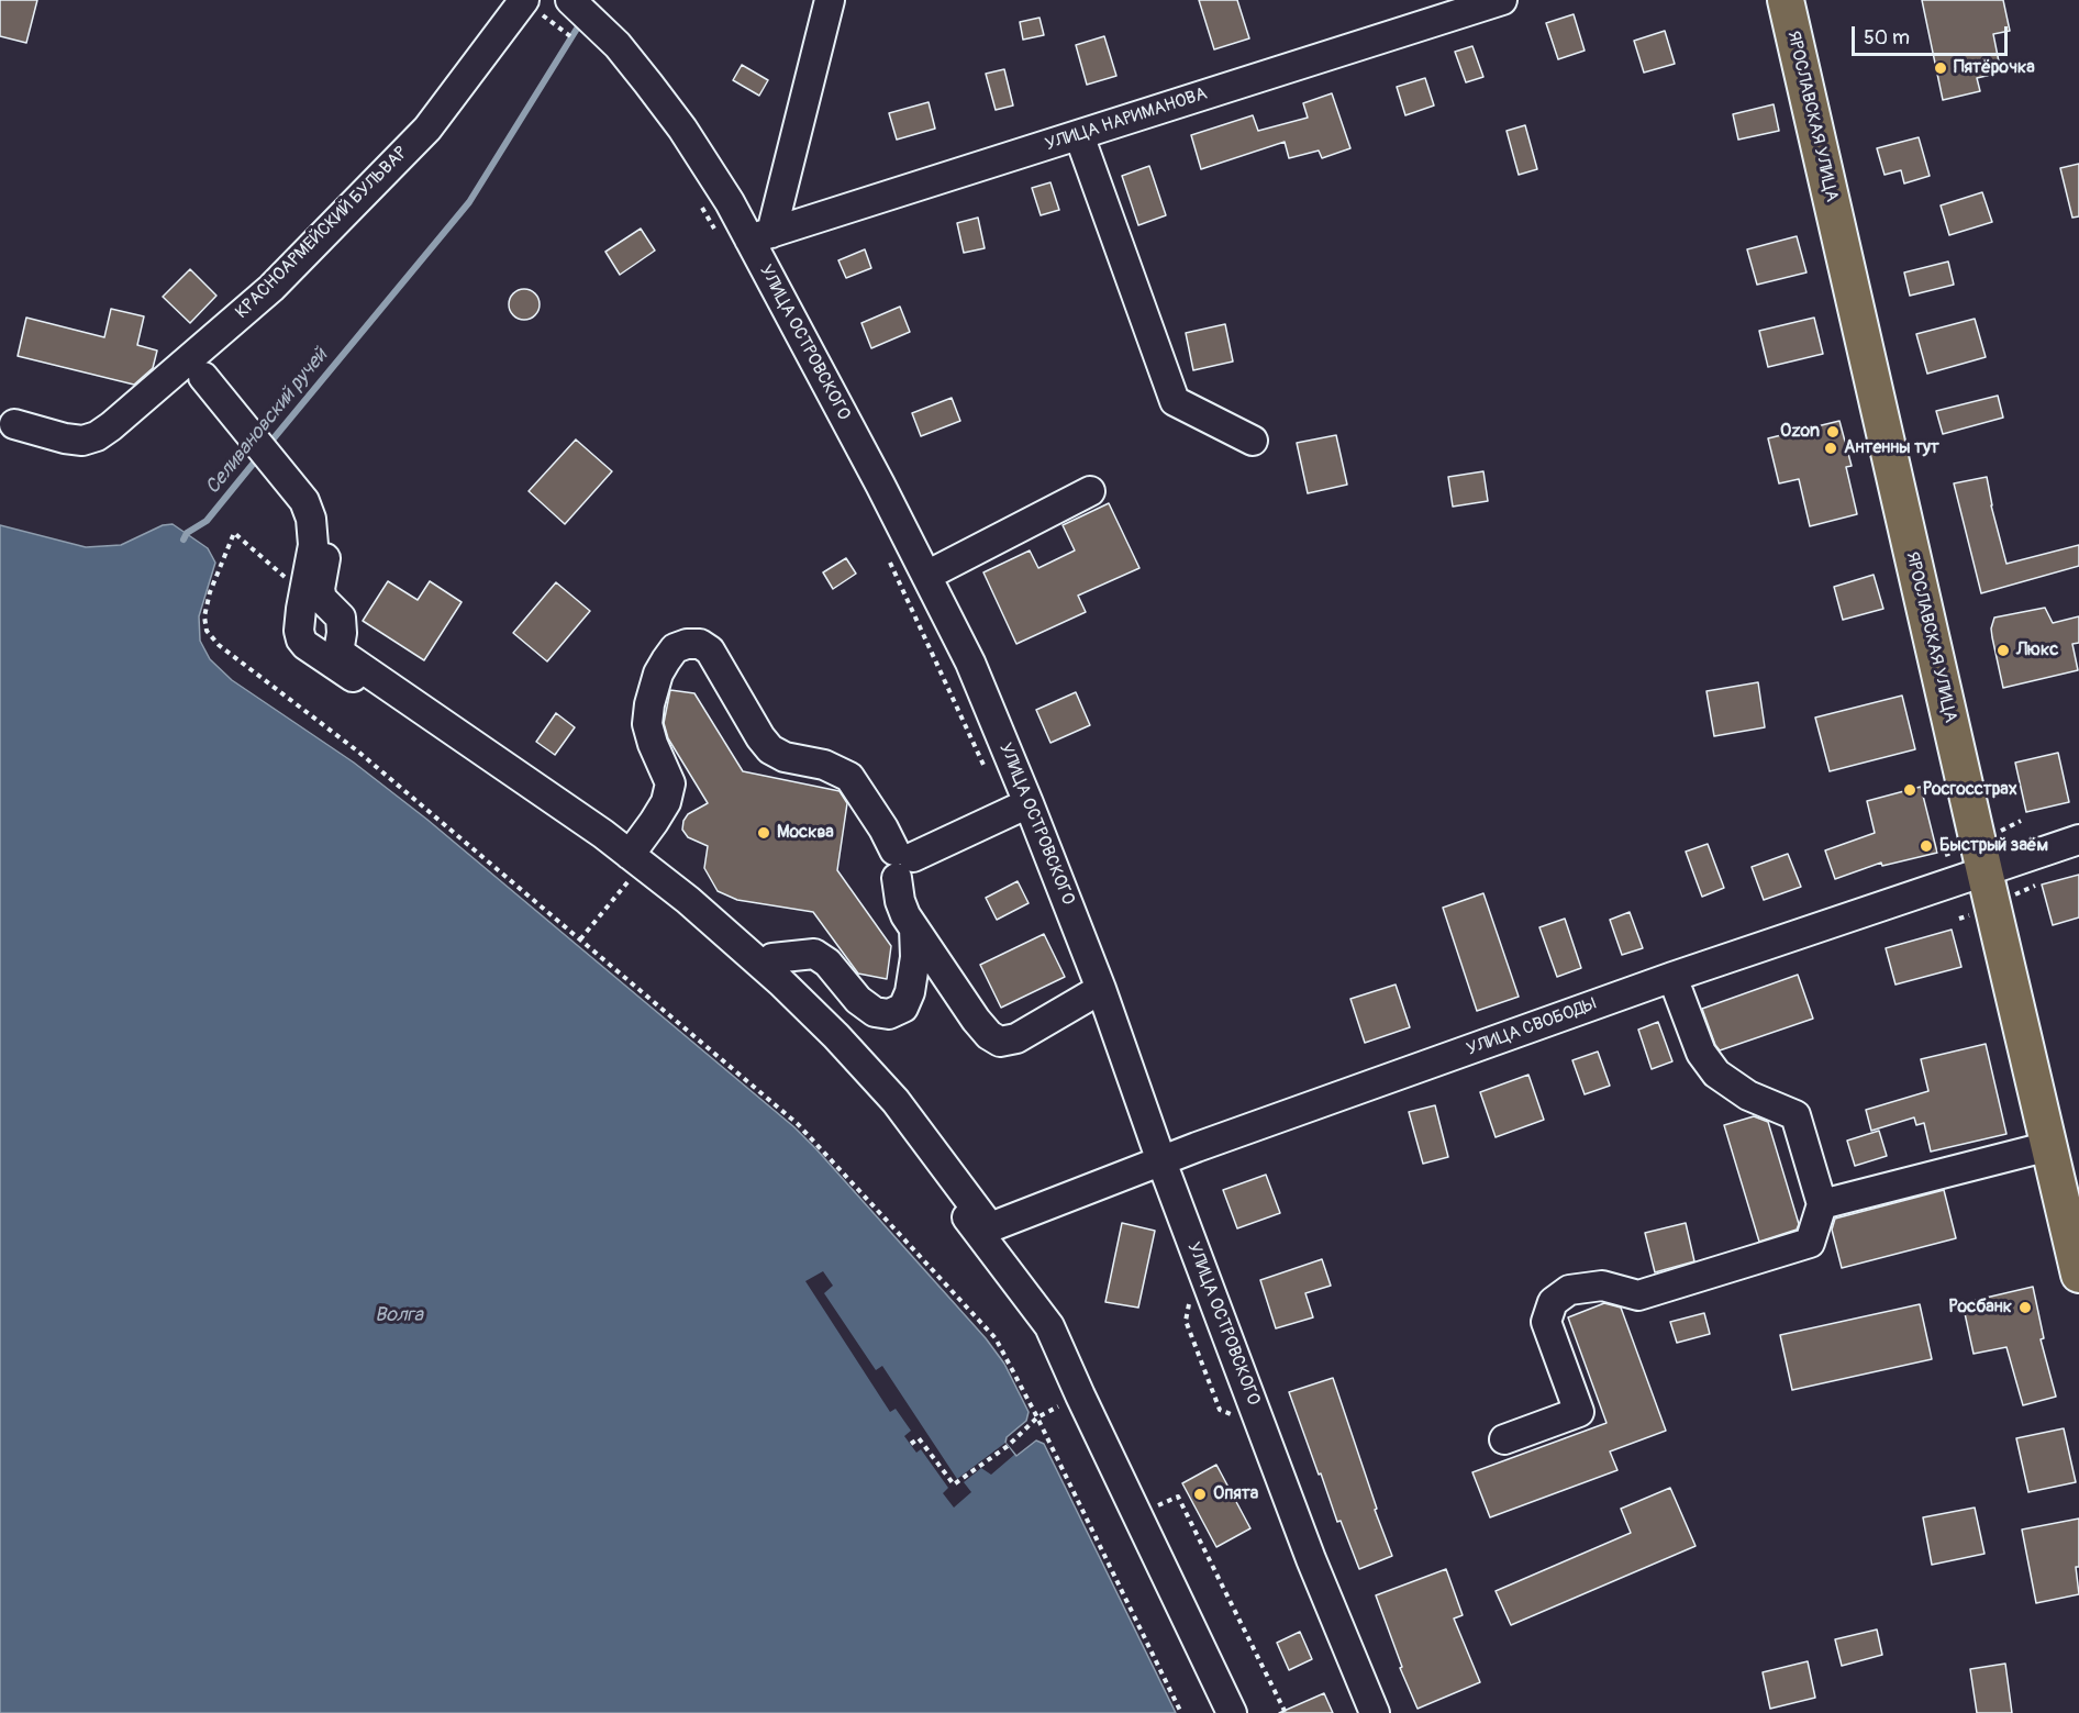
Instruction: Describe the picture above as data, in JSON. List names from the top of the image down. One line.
{"streets":{"main road":["ЯРОСЛАВСКАЯ УЛИЦА"],"street":["УЛИЦА НАРИМАНОВА","КРАСНОАРМЕЙСКИЙ БУЛЬВАР","УЛИЦА ОСТРОВСКОГО","УЛИЦА СВОБОДЫ"]},"crossings":[["ЯРОСЛАВСКАЯ УЛИЦА","УЛИЦА СВОБОДЫ"],["УЛИЦА НАРИМАНОВА","УЛИЦА ОСТРОВСКОГО"],["УЛИЦА ОСТРОВСКОГО","УЛИЦА СВОБОДЫ"]],"water":["Селивановский ручей","Волга"],"places":["Пятёрочка","Ozon","Антенны тут","Люкс","Росгосстрах","Москва","Быстрый заём","Росбанк","Опята"],"scale_bar":"50 m"}
